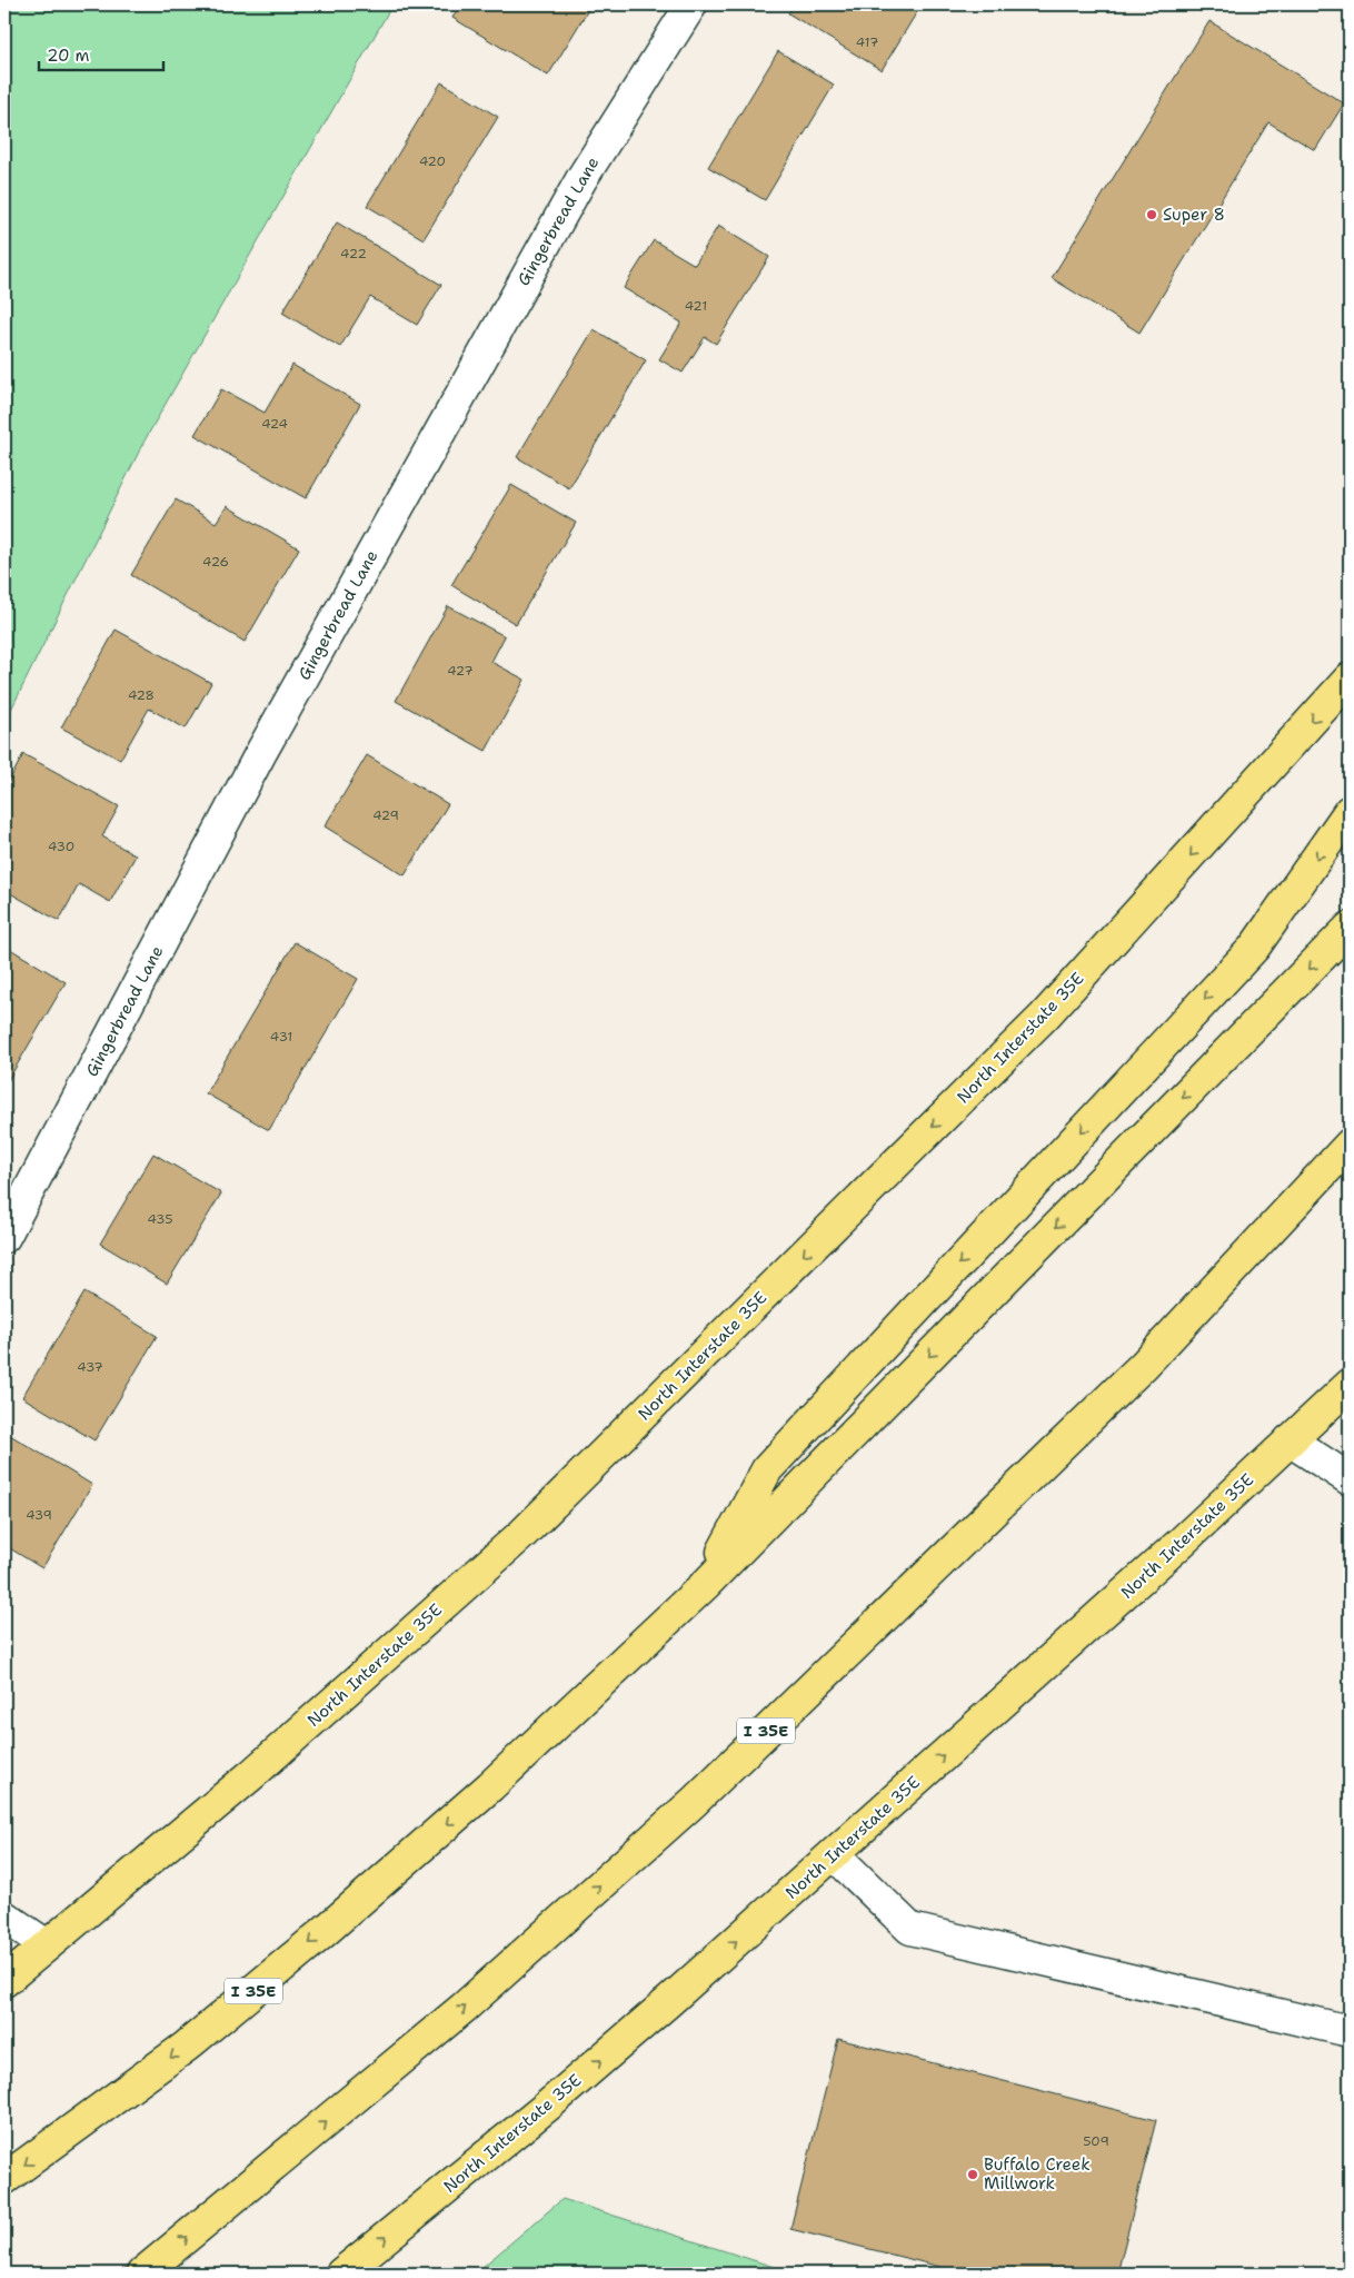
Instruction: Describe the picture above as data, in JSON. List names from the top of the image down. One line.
{"streets":{"main road":["North Interstate 35E","I 35E"],"street":["Gingerbread Lane"]},"places":["Super 8","Buffalo Creek Millwork"],"house_numbers":["417","420","422","421","424","426","427","428","429","430","431","435","437","439","509"],"scale_bar":"20 m"}
